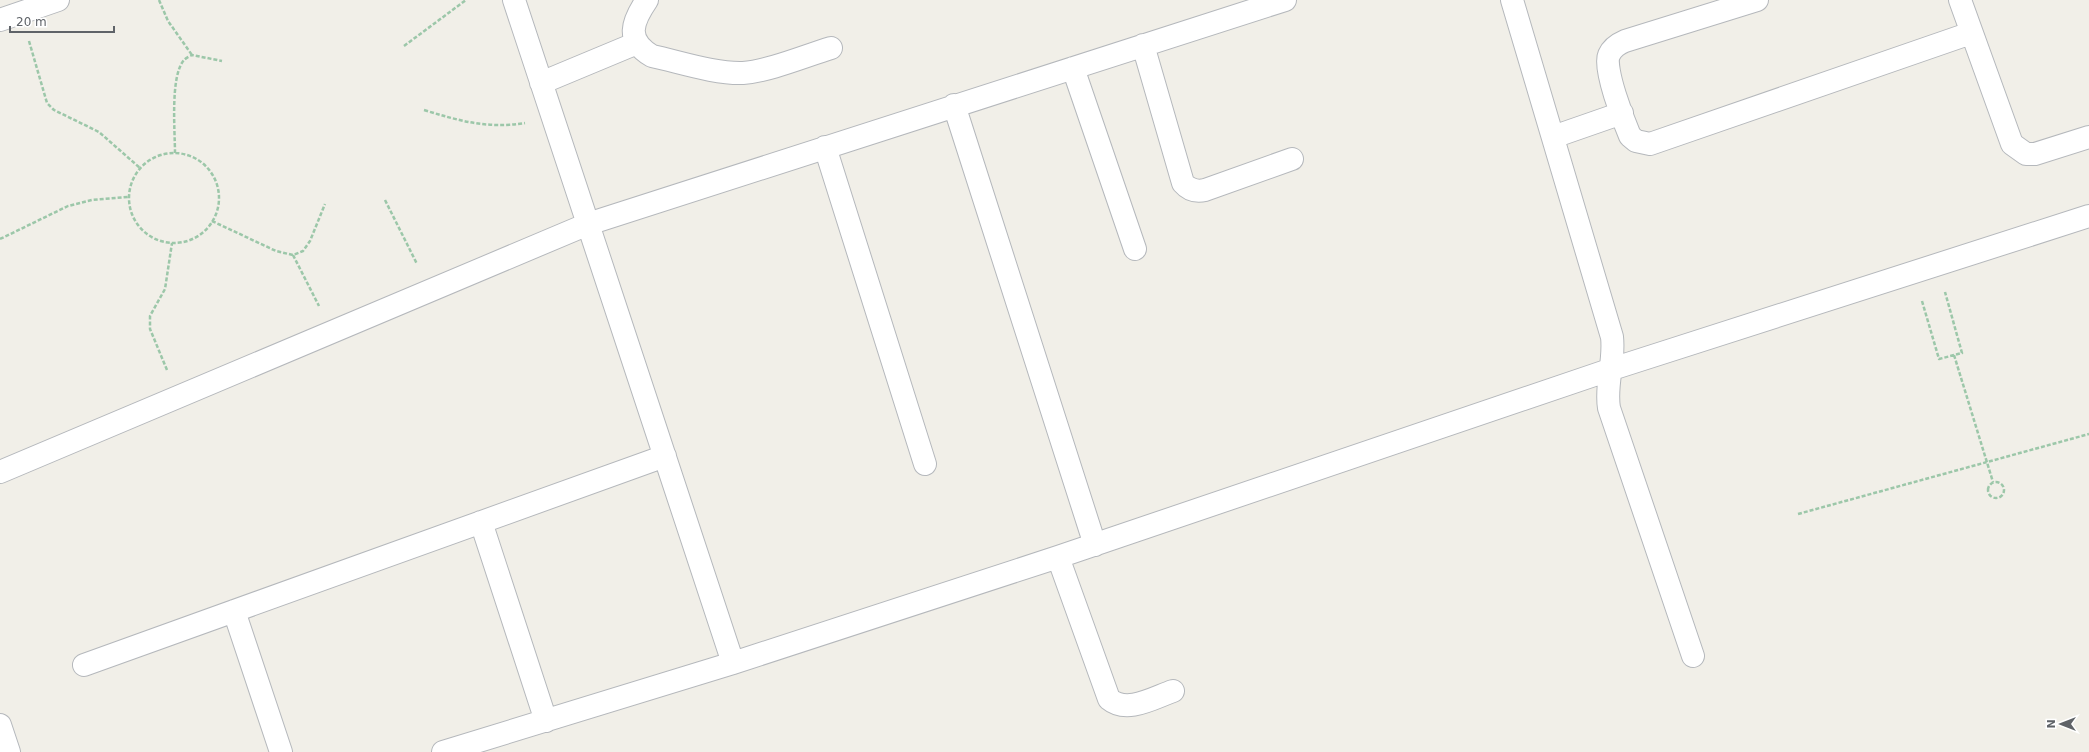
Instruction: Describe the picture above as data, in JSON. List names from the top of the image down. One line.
{"scale_bar":"20 m","north":"left"}
